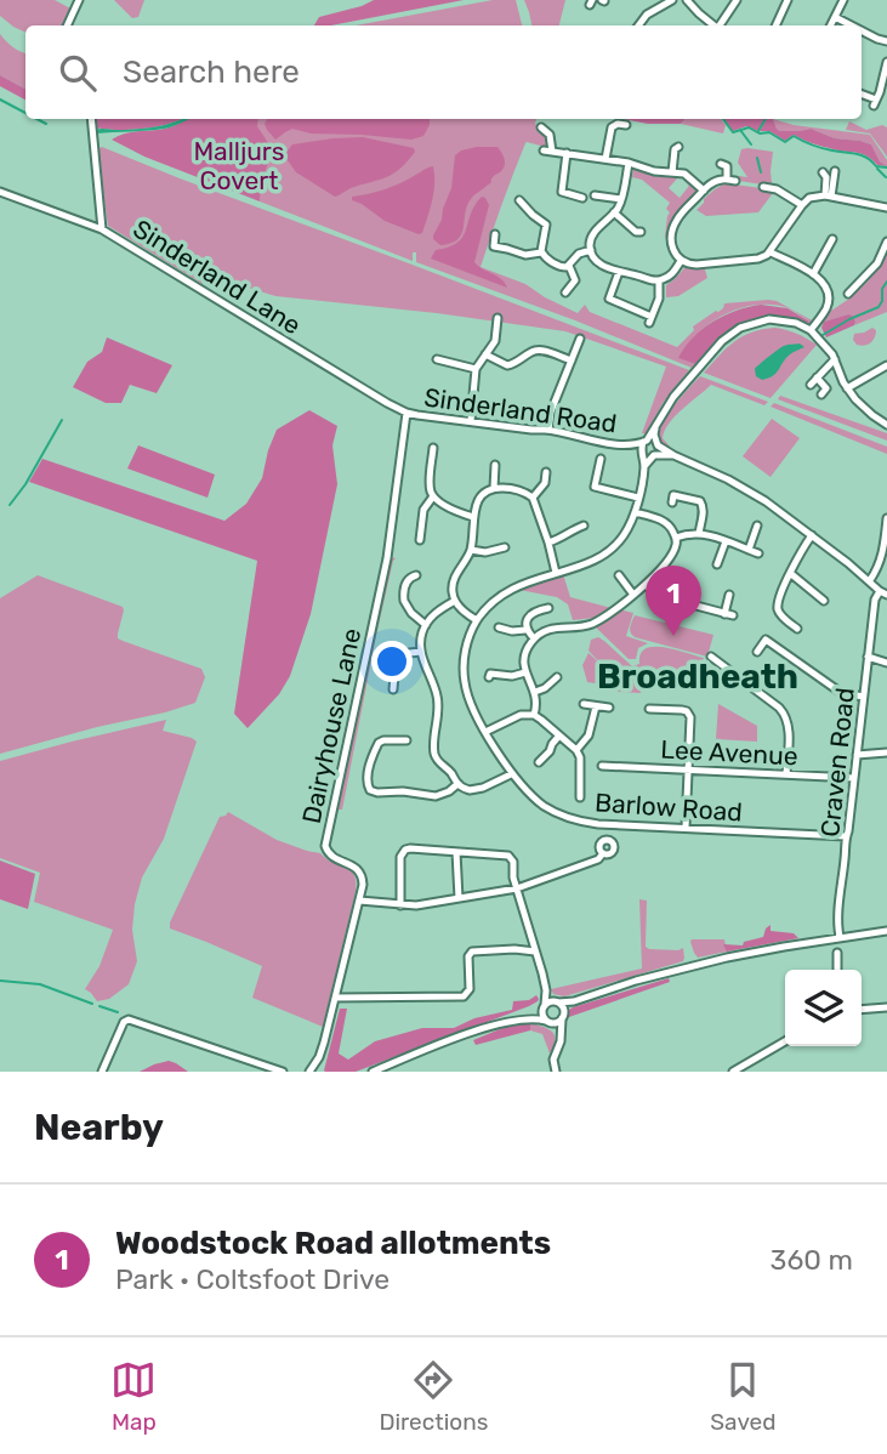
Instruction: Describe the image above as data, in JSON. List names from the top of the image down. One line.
{"streets":{"street":["Sinderland Lane","Sinderland Road","Dairyhouse Lane","Lee Avenue","Craven Road","Barlow Road"]},"crossings":[["Sinderland Lane","Sinderland Road"],["Sinderland Lane","Dairyhouse Lane"],["Sinderland Road","Dairyhouse Lane"],["Sinderland Road","Craven Road"],["Sinderland Road","Barlow Road"],["Lee Avenue","Craven Road"],["Craven Road","Barlow Road"]],"districts":["Broadheath"],"parks":["Malljurs Covert"],"page":{"search":"Search here","pins":"1","heading":"Nearby","list":[{"mark":"1","name":"Woodstock Road allotments","note":"Park · Coltsfoot Drive","value":"360 m"}],"nav":["Map","Directions","Saved"]}}
